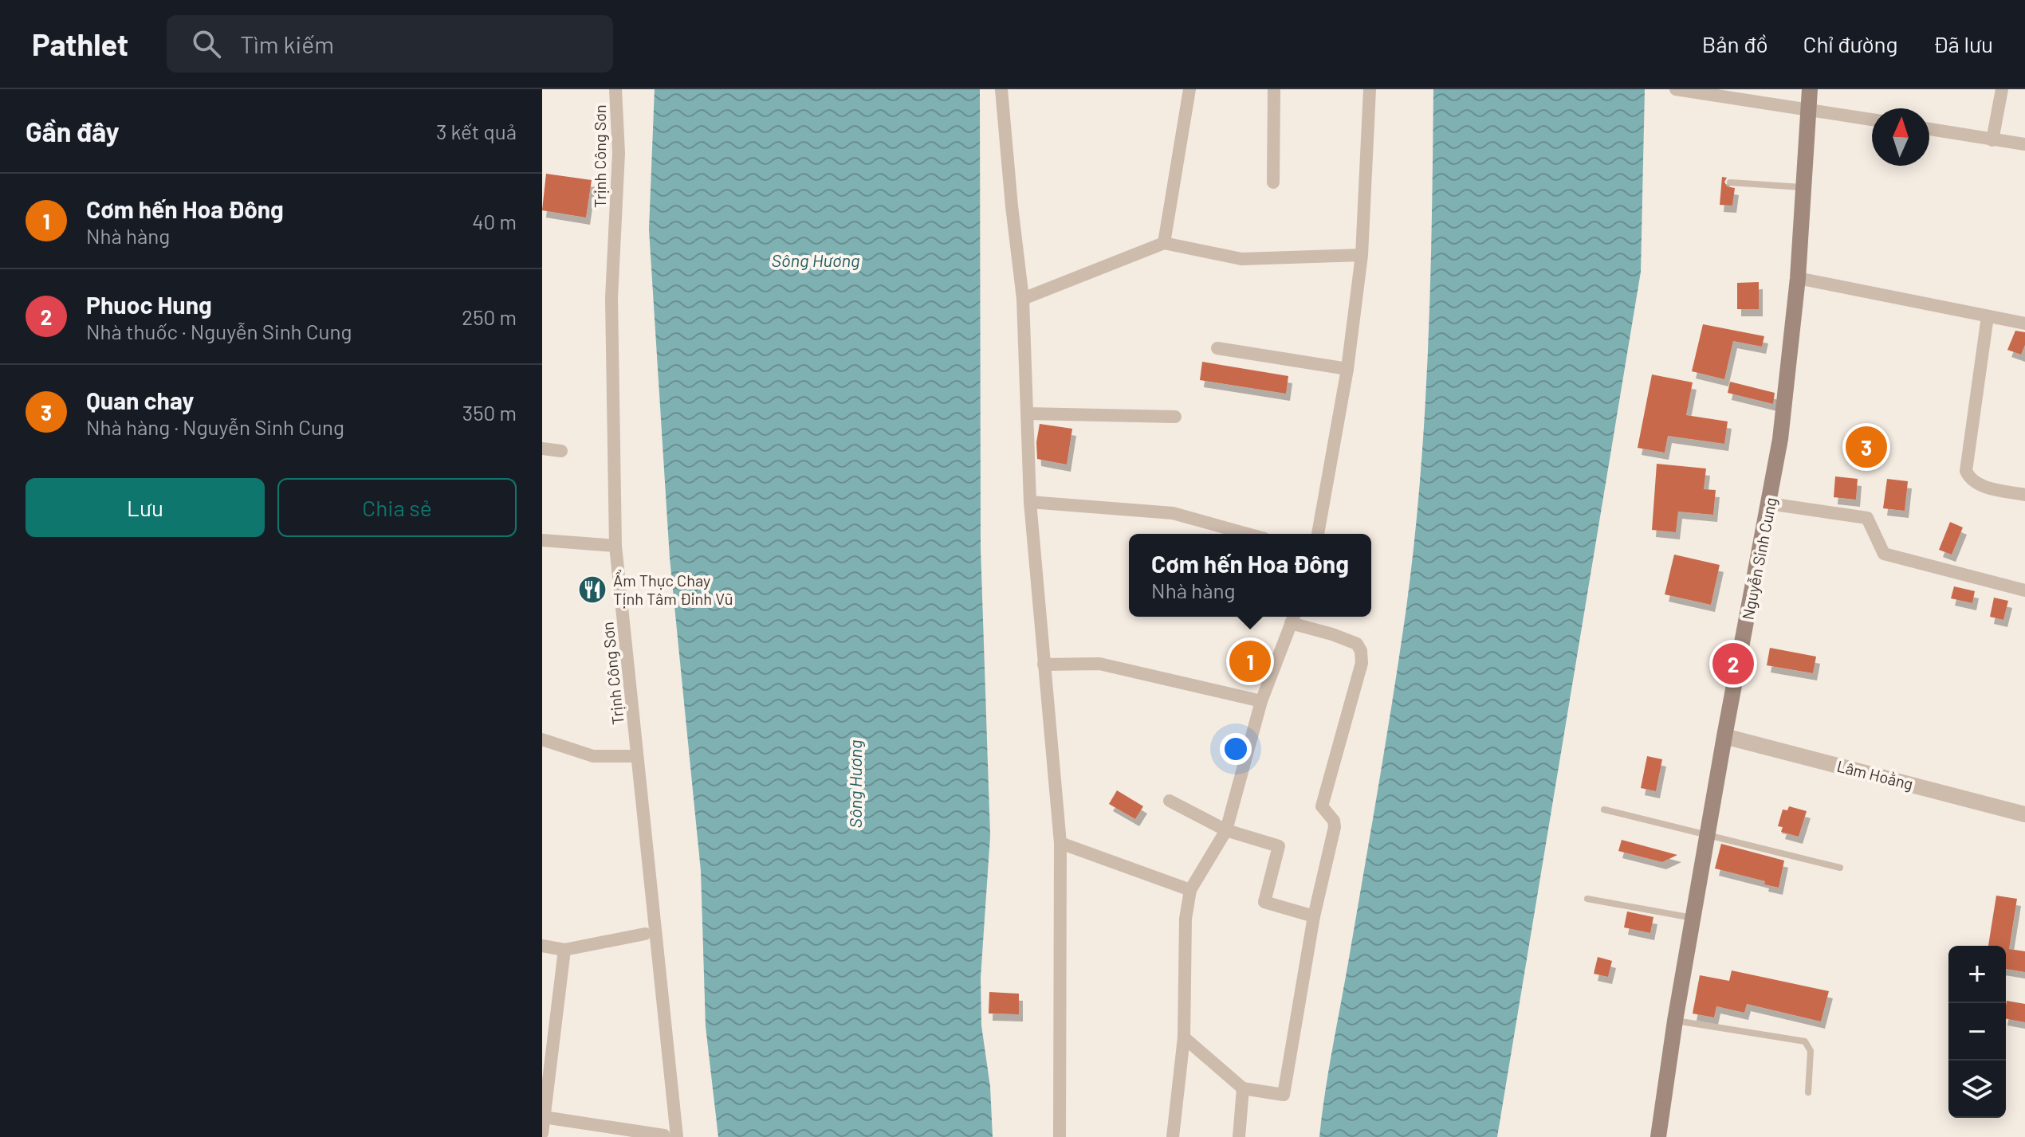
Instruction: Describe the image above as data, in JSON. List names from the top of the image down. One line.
{"streets":{"main road":["Nguyễn Sinh Cung"],"street":["Trịnh Công Sơn","Lâm Hoằng"]},"crossings":[["Nguyễn Sinh Cung","Lâm Hoằng"]],"water":["Sông Hương"],"places":{"restaurant":["Ẩm Thực Chay Tịnh Tâm Đinh Vũ"]},"north":"top","page":{"header":"Pathlet","search":"Tìm kiếm","nav":["Bản đồ","Chỉ đường","Đã lưu"],"heading":["Gần đây","3 kết quả"],"list":[{"mark":"1","name":"Cơm hến Hoa Đông","note":"Nhà hàng","value":"40 m"},{"mark":"2","name":"Phuoc Hung","note":"Nhà thuốc · Nguyễn Sinh Cung","value":"250 m"},{"mark":"3","name":"Quan chay","note":"Nhà hàng · Nguyễn Sinh Cung","value":"350 m"}],"pins":["3","1","2"],"buttons":["Lưu","Chia sẻ"],"popup":["Cơm hến Hoa Đông","Nhà hàng"],"map_buttons":["+","−"]}}
